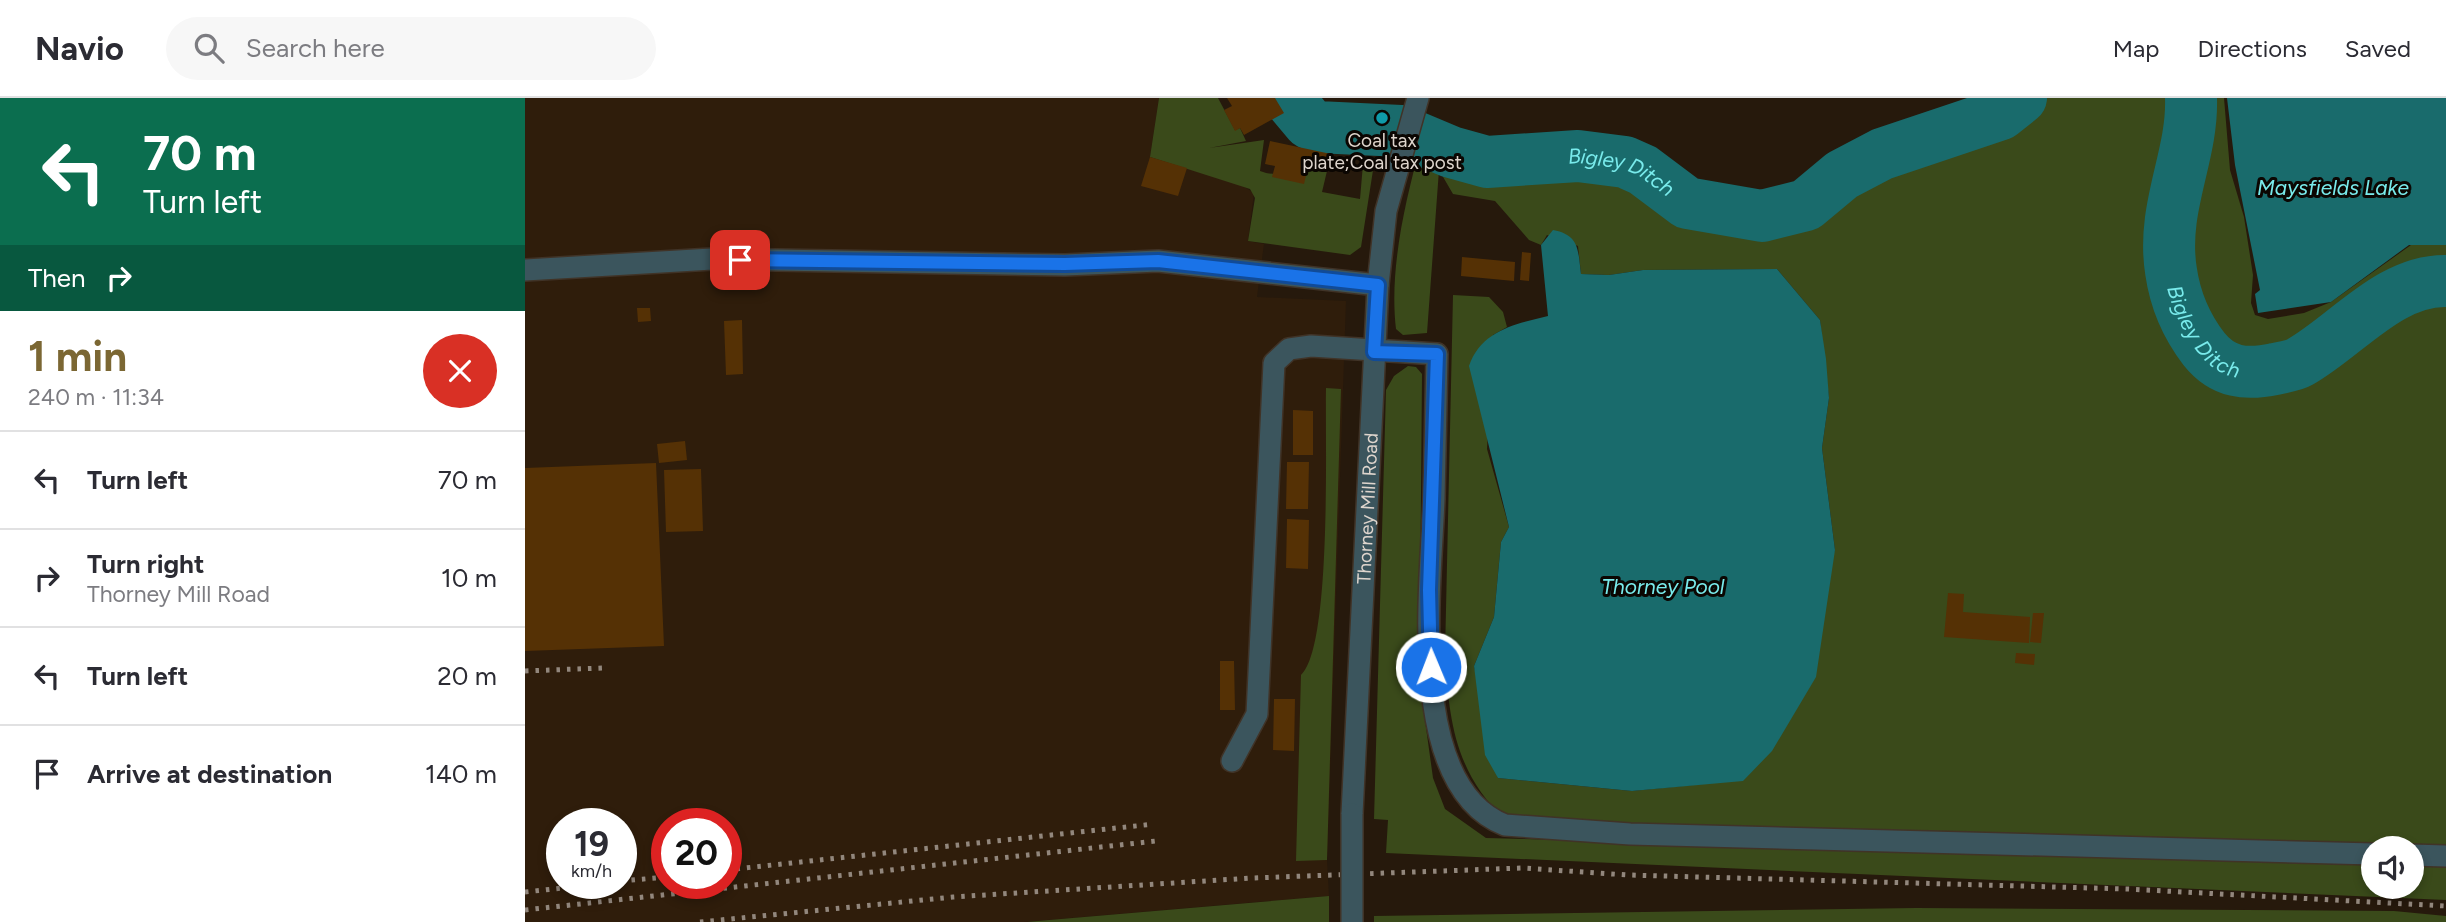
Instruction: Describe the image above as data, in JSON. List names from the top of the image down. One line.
{"streets":{"street":["Thorney Mill Road"]},"water":["Bigley Ditch","Maysfields Lake","Thorney Pool"],"places":["Coal tax plate;Coal tax post"],"page":{"header":"Navio","search":"Search here","nav":["Map","Directions","Saved"],"turn":["70 m","Turn left"],"then":"Then","heading":["1 min","240 m · 11:34"],"list":[{"name":"Turn left","value":"70 m"},{"name":"Turn right","note":"Thorney Mill Road","value":"10 m"},{"name":"Turn left","value":"20 m"},{"name":"Arrive at destination","value":"140 m"}],"speed":"19 km/h","limit":"20"}}
